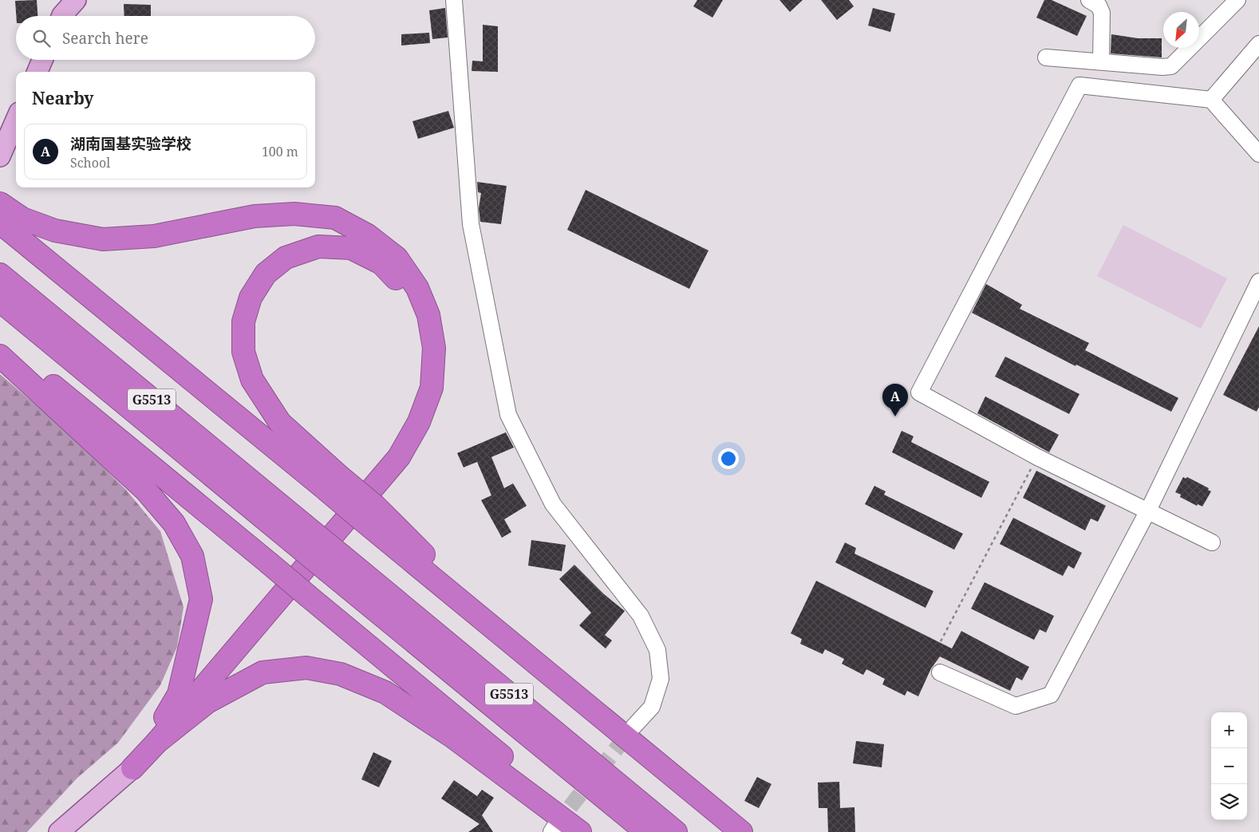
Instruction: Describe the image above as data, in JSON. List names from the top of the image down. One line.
{"streets":{"highway":["G5513"]},"north":"bottom left","page":{"search":"Search here","heading":"Nearby","list":[{"mark":"A","name":"湖南国基实验学校","note":"School","value":"100 m"}],"pins":"A","map_buttons":["+","−"]}}
